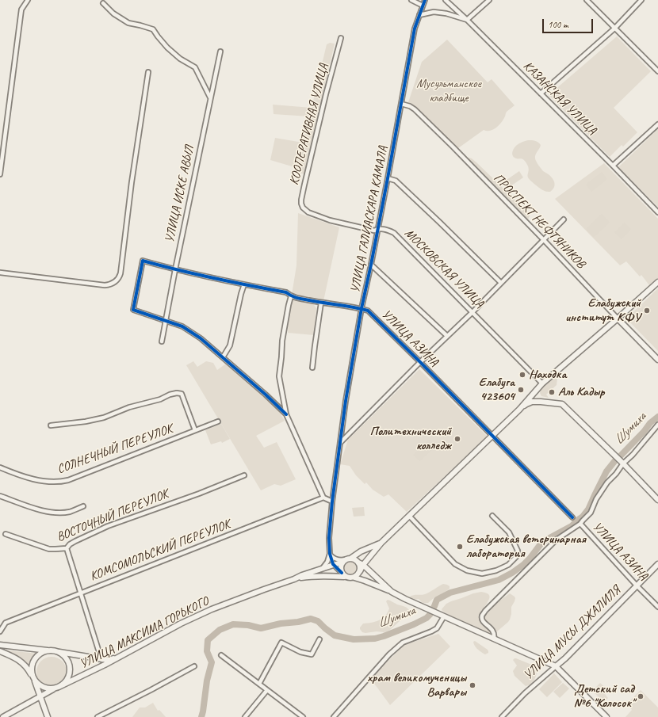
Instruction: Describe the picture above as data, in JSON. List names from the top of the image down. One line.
{"streets":{"main road":["ПРОСПЕКТ НЕФТЯНИКОВ","УЛИЦА МАКСИМА ГОРЬКОГО","УЛИЦА МУСЫ ДЖАЛИЛЯ"],"street":["КАЗАНСКАЯ УЛИЦА","КООПЕРАТИВНАЯ УЛИЦА","УЛИЦА ИСКЕ АВЫЛ","УЛИЦА ГАЛИАСКАРА КАМАЛА","МОСКОВСКАЯ УЛИЦА","УЛИЦА АЗИНА","СОЛНЕЧНЫЙ ПЕРЕУЛОК","ВОСТОЧНЫЙ ПЕРЕУЛОК","КОМСОМОЛЬСКИЙ ПЕРЕУЛОК"]},"crossings":[["КООПЕРАТИВНАЯ УЛИЦА","МОСКОВСКАЯ УЛИЦА"],["УЛИЦА ИСКЕ АВЫЛ","УЛИЦА АЗИНА"],["УЛИЦА ГАЛИАСКАРА КАМАЛА","ПРОСПЕКТ НЕФТЯНИКОВ"],["УЛИЦА ГАЛИАСКАРА КАМАЛА","МОСКОВСКАЯ УЛИЦА"],["УЛИЦА ГАЛИАСКАРА КАМАЛА","УЛИЦА АЗИНА"],["УЛИЦА ГАЛИАСКАРА КАМАЛА","УЛИЦА МАКСИМА ГОРЬКОГО"],["УЛИЦА АЗИНА","УЛИЦА МУСЫ ДЖАЛИЛЯ"]],"water":["Шумиха"],"parks":["Мусульманское кладбище"],"places":["Елабужский институт КФУ","Находка","Елабуга 423604","Аль Кадыр","Политехнический колледж","Елабужская ветеринарная лаборатория","храм великомученицы Варвары","Детский сад №6 \"Колосок\""],"scale_bar":"100 m"}
